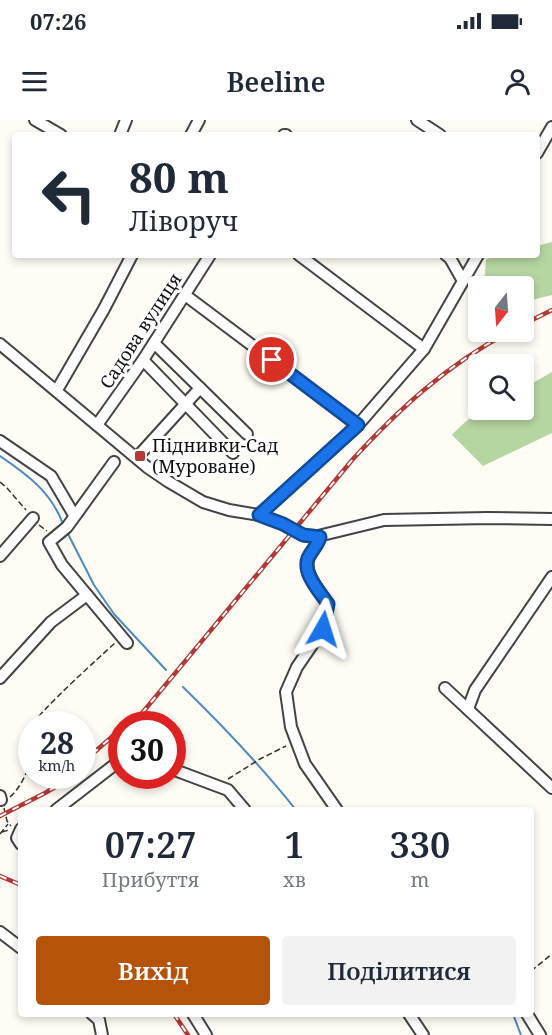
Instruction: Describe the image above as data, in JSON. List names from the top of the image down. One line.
{"streets":{"street":["Садова вулиця"]},"places":{"transit":["Піднивки-Сад (Муроване)"]},"north":"bottom","page":{"status":"07:26","header":"Beeline","turn":["80 m","Ліворуч"],"speed":"28 km/h","limit":"30","eta":["07:27","Прибуття","1","хв","330","m"],"buttons":["Вихід","Поділитися"]}}
